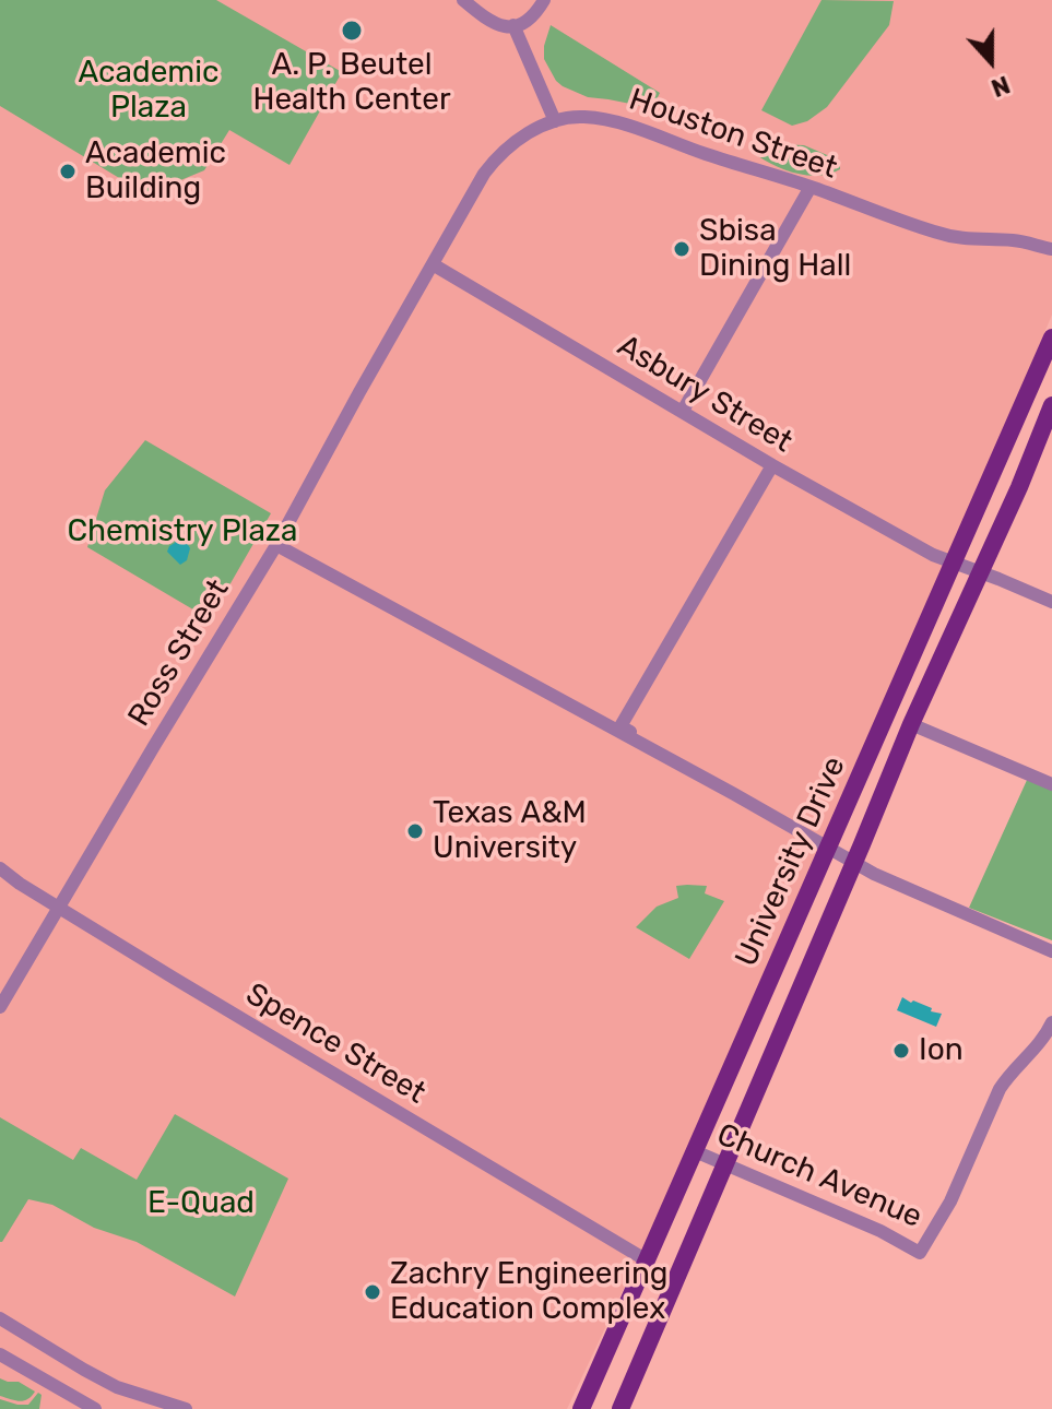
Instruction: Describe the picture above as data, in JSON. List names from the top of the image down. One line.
{"streets":{"main road":["University Drive"],"street":["Houston Street","Asbury Street","Ross Street","Spence Street","Church Avenue"]},"crossings":[["Houston Street","Ross Street"],["Asbury Street","Ross Street"],["Asbury Street","University Drive"],["Ross Street","Spence Street"],["University Drive","Spence Street"],["University Drive","Church Avenue"]],"parks":["Academic Plaza","Chemistry Plaza","E-Quad"],"places":["A. P. Beutel Health Center","Academic Building","Sbisa Dining Hall","Texas A&M University","Ion","Zachry Engineering Education Complex"],"north":"bottom"}
